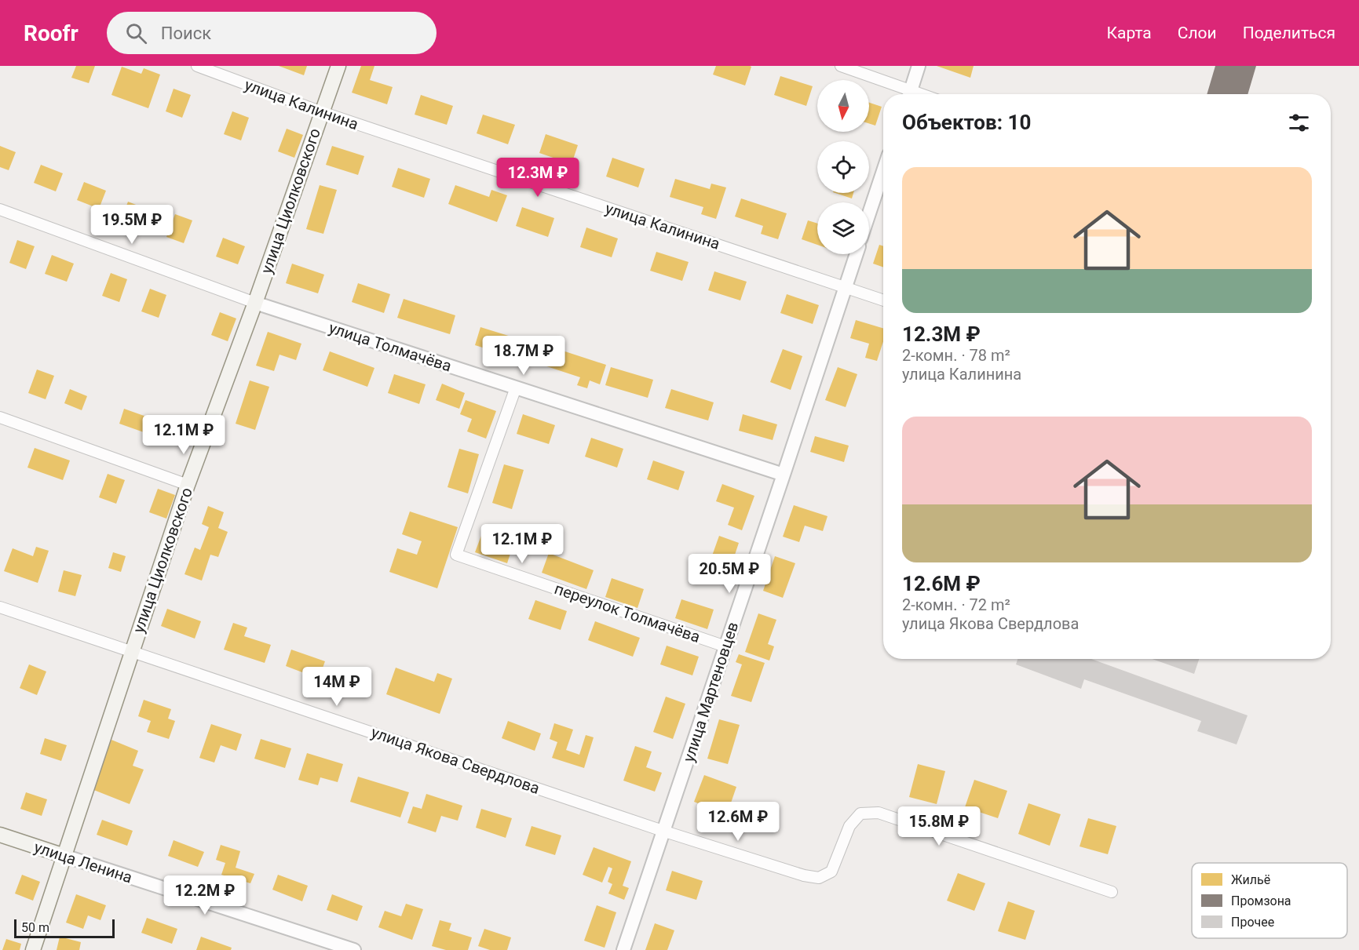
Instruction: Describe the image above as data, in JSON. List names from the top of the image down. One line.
{"streets":{"main road":["улица Циолковского","улица Ленина"],"street":["улица Калинина","улица Толмачёва","переулок Толмачёва","улица Мартеновцев","улица Якова Свердлова"]},"crossings":[["улица Калинина","улица Циолковского"],["улица Калинина","улица Мартеновцев"],["улица Циолковского","улица Толмачёва"],["улица Циолковского","улица Якова Свердлова"],["улица Циолковского","улица Ленина"],["улица Толмачёва","переулок Толмачёва"],["улица Толмачёва","улица Мартеновцев"],["переулок Толмачёва","улица Мартеновцев"],["улица Мартеновцев","улица Якова Свердлова"]],"legend":["Жильё","Промзона","Прочее"],"scale_bar":"50 m","north":"bottom","page":{"header":"Roofr","search":"Поиск","nav":["Карта","Слои","Поделиться"],"heading":"Объектов: 10","list":[{"name":"12.3M ₽","note":"2-комн. · 78 m² · улица Калинина"},{"name":"12.6M ₽","note":"2-комн. · 72 m² · улица Якова Свердлова"}],"price":["12.3M ₽","19.5M ₽","18.7M ₽","12.1M ₽","12.1M ₽","20.5M ₽","14M ₽","12.6M ₽","15.8M ₽","12.2M ₽"],"scale":"50 m"}}
